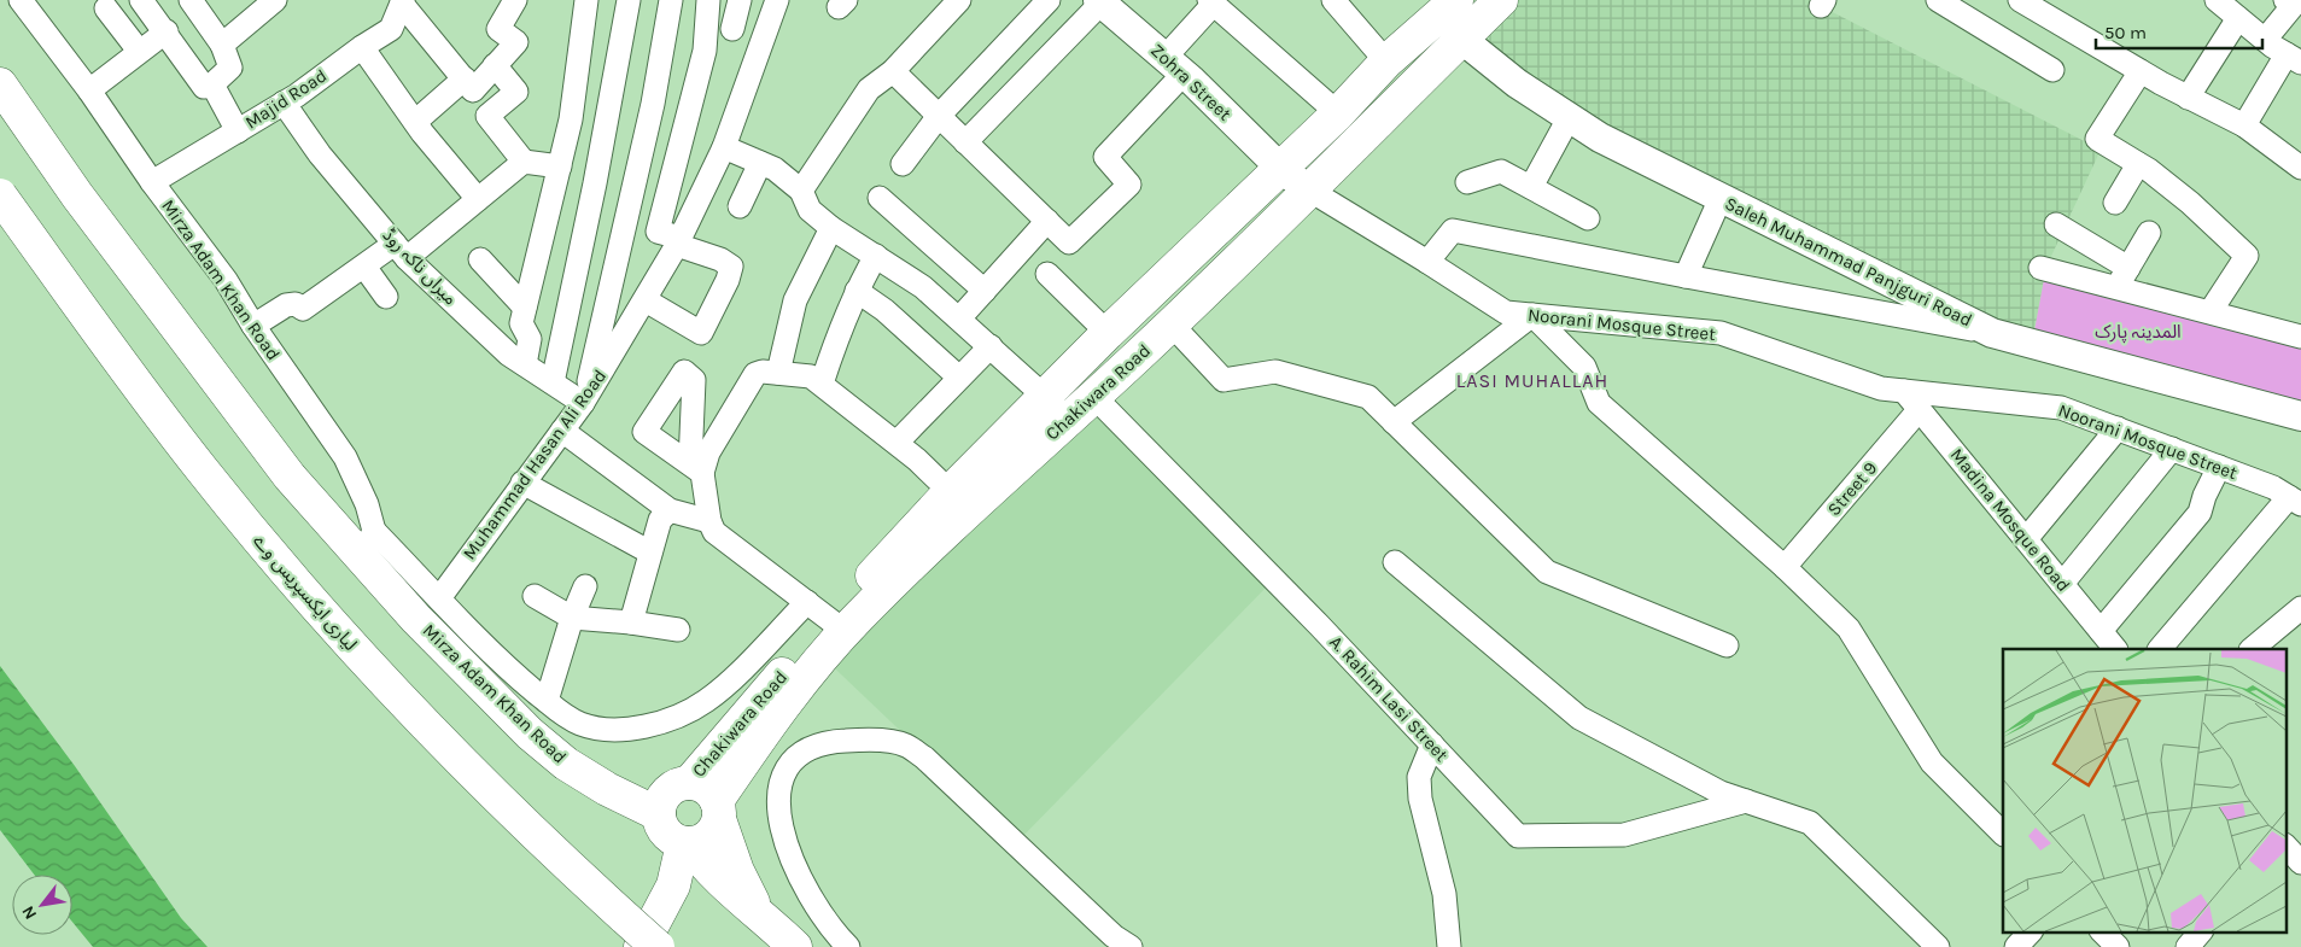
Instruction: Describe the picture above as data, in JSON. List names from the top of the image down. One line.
{"streets":{"main road":["Mirza Adam Khan Road","Chakiwara Road","لیاری ایکسپریس وے"],"street":["Zohra Street","Majid Road","Saleh Muhammad Panjguri Road","میراں ناکہ روڈ","Noorani Mosque Street","Muhammad Hasan Ali Road","Street 9","Madina Mosque Road","A. Rahim Lasi Street"]},"crossings":[["Zohra Street","Noorani Mosque Street"],["Zohra Street","Chakiwara Road"],["Majid Road","میراں ناکہ روڈ"],["Majid Road","Mirza Adam Khan Road"],["Saleh Muhammad Panjguri Road","Chakiwara Road"],["میراں ناکہ روڈ","Muhammad Hasan Ali Road"],["Mirza Adam Khan Road","Chakiwara Road"],["Noorani Mosque Street","Chakiwara Road"],["Noorani Mosque Street","Madina Mosque Road"],["Chakiwara Road","A. Rahim Lasi Street"],["Street 9","Madina Mosque Road"]],"districts":["LASI MUHALLAH"],"parks":["المدینہ پارک"],"scale_bar":"50 m","north":"bottom left"}
